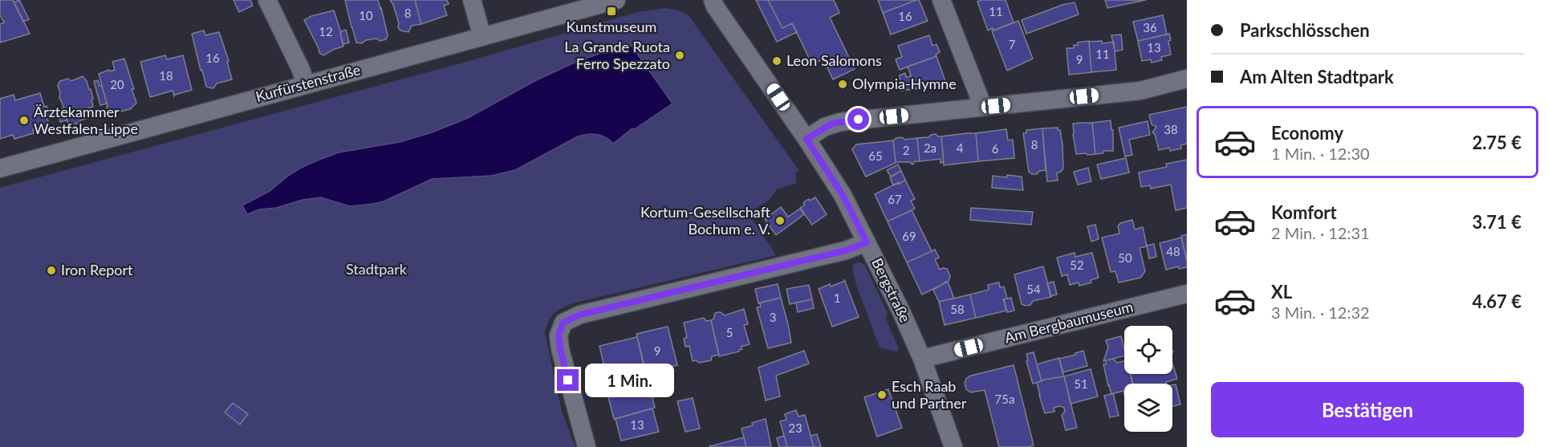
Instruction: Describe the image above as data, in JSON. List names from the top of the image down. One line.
{"streets":{"street":["Kurfürstenstraße","Bergstraße","Am Bergbaumuseum"]},"crossings":[["Bergstraße","Am Bergbaumuseum"]],"parks":["Stadtpark"],"places":{"transit":["Kunstmuseum"],"other":["La Grande Ruota Ferro Spezzato","Leon Salomons","Olympia-Hymne","Ärztekammer Westfalen-Lippe","Kortum-Gesellschaft Bochum e. V.","Iron Report","Esch Raab und Partner"]},"house_numbers":["11","8","10","16","36","12","7","13","11","16","9","18","20","38","8","2a","4","6","2","65","67","69","48","50","52","54","1","58","3","5","9","51","75a","13","23"],"page":{"banner":["Parkschlösschen","Am Alten Stadtpark"],"list":[{"name":"Economy","note":"1 Min. · 12:30","value":"2.75 €"},{"name":"Komfort","note":"2 Min. · 12:31","value":"3.71 €"},{"name":"XL","note":"3 Min. · 12:32","value":"4.67 €"}],"bubble":"1 Min.","buttons":"Bestätigen"}}
